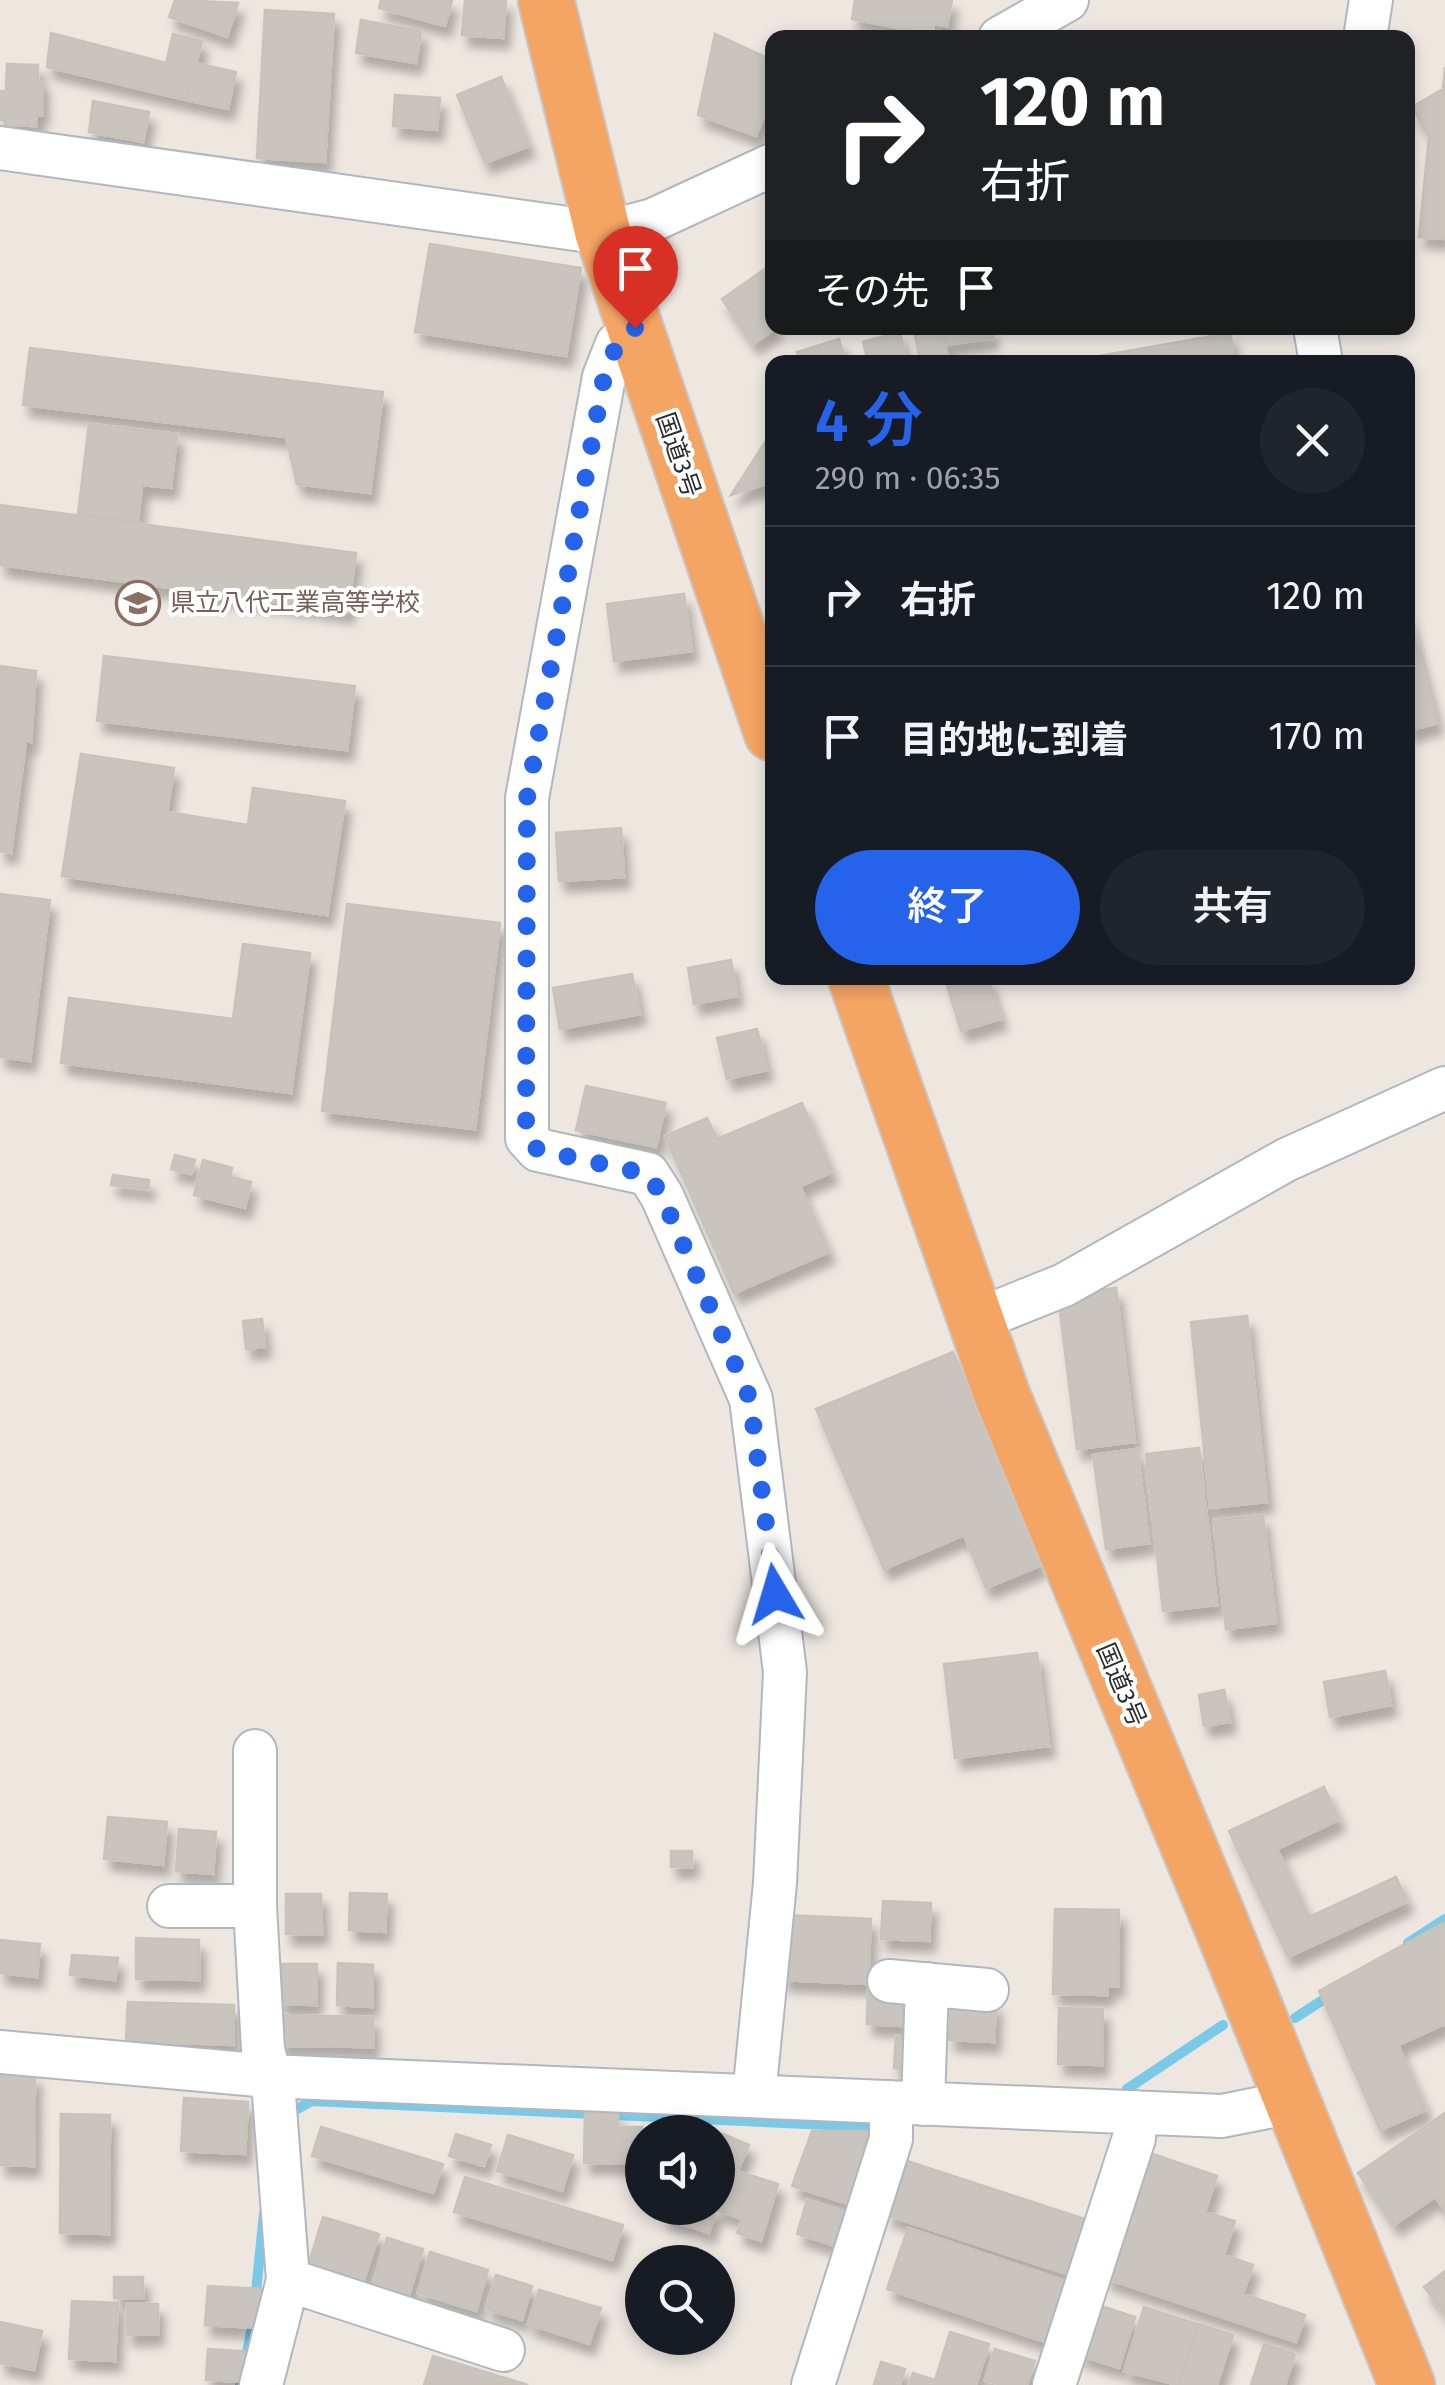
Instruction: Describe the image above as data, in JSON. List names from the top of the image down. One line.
{"streets":{"highway":["国道3号"]},"places":{"school or university":["県立八代工業高等学校"]},"page":{"turn":["120 m","右折"],"then":"その先","heading":["4 分","290 m · 06:35"],"list":[{"name":"右折","value":"120 m"},{"name":"目的地に到着","value":"170 m"}],"buttons":["終了","共有"]}}
